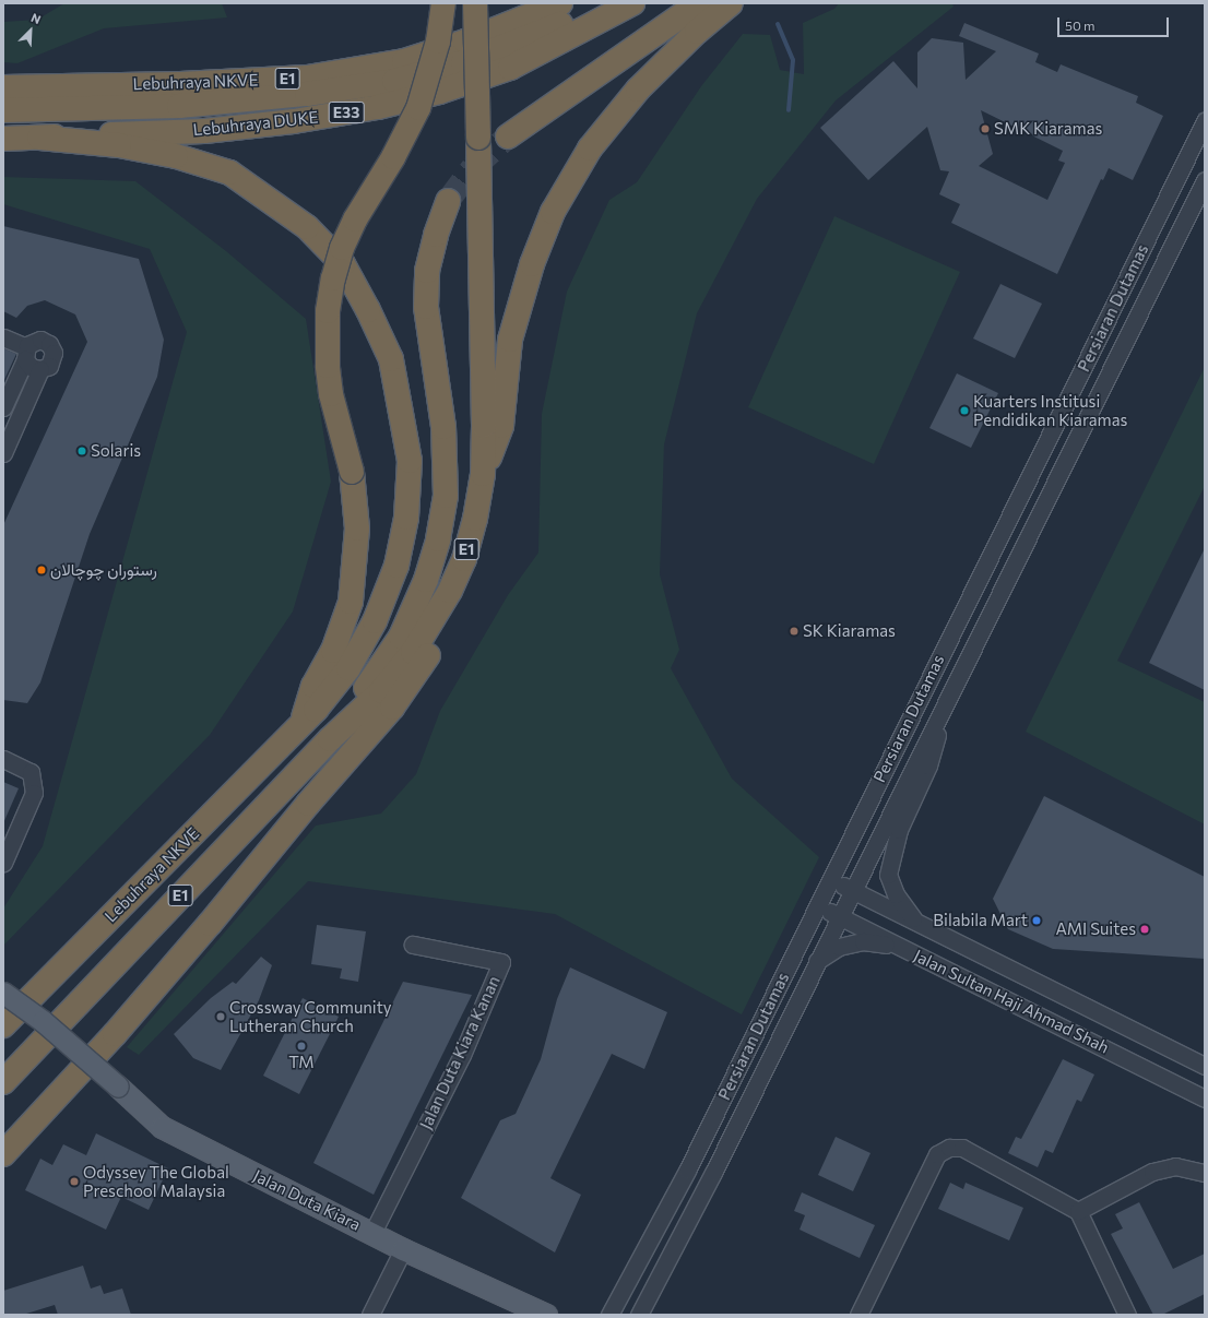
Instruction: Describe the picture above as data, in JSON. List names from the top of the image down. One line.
{"streets":{"highway":["E1","Lebuhraya NKVE","E33","Lebuhraya DUKE"],"main road":["Jalan Duta Kiara"],"street":["Persiaran Dutamas","Jalan Sultan Haji Ahmad Shah","Jalan Duta Kiara Kanan"]},"crossings":[["Lebuhraya NKVE","Lebuhraya DUKE"],["Persiaran Dutamas","Jalan Sultan Haji Ahmad Shah"],["Jalan Duta Kiara Kanan","Jalan Duta Kiara"]],"places":["SMK Kiaramas","Kuarters Institusi Pendidikan Kiaramas","Solaris","رستوران چوچالان","SK Kiaramas","Bilabila Mart","AMI Suites","Crossway Community Lutheran Church","TM","Odyssey The Global Preschool Malaysia"],"scale_bar":"50 m","north":"top right"}
